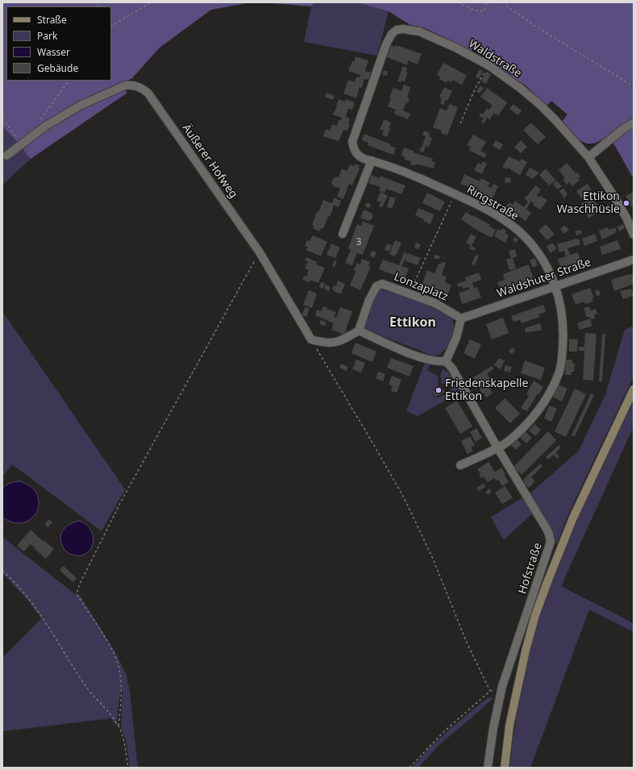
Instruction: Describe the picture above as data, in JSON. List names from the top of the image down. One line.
{"streets":{"street":["Waldstraße","Äußerer Hofweg","Ringstraße","Waldshuter Straße","Lonzaplatz","Hofstraße"]},"crossings":[["Waldstraße","Ringstraße"],["Ringstraße","Waldshuter Straße"],["Ringstraße","Hofstraße"],["Waldshuter Straße","Lonzaplatz"]],"districts":["Ettikon"],"places":["Ettikon Waschhüsle","Friedenskapelle Ettikon"],"house_numbers":["3"],"legend":["Straße","Park","Wasser","Gebäude"]}
